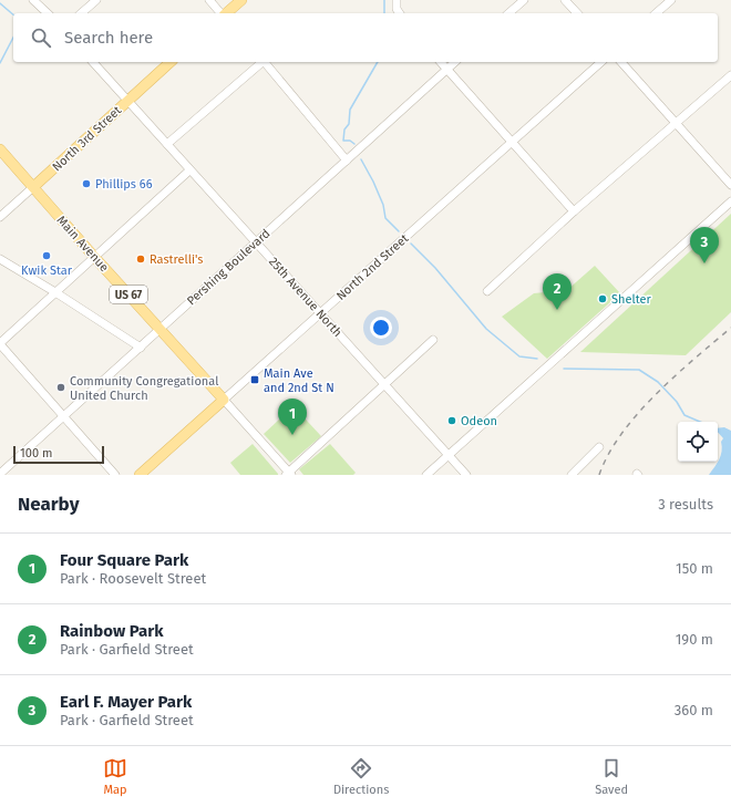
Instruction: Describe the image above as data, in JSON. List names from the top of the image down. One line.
{"streets":{"main road":["North 3rd Street","Main Avenue","North 2nd Street","US 67"],"street":["Pershing Boulevard","25th Avenue North"]},"crossings":[["North 3rd Street","Main Avenue"],["North 3rd Street","25th Avenue North"],["Main Avenue","Pershing Boulevard"],["Main Avenue","North 2nd Street"],["Pershing Boulevard","25th Avenue North"],["North 2nd Street","25th Avenue North"]],"places":{"other":["Phillips 66","Kwik Star","Rastrelli's","Shelter","Community Congregational United Church","Odeon"],"transit":["Main Ave and 2nd St N"]},"scale_bar":"100 m","page":{"search":"Search here","pins":["3","2","1"],"scale":"100 m","heading":["Nearby","3 results"],"list":[{"mark":"1","name":"Four Square Park","note":"Park · Roosevelt Street","value":"150 m"},{"mark":"2","name":"Rainbow Park","note":"Park · Garfield Street","value":"190 m"},{"mark":"3","name":"Earl F. Mayer Park","note":"Park · Garfield Street","value":"360 m"}],"nav":["Map","Directions","Saved"]}}
